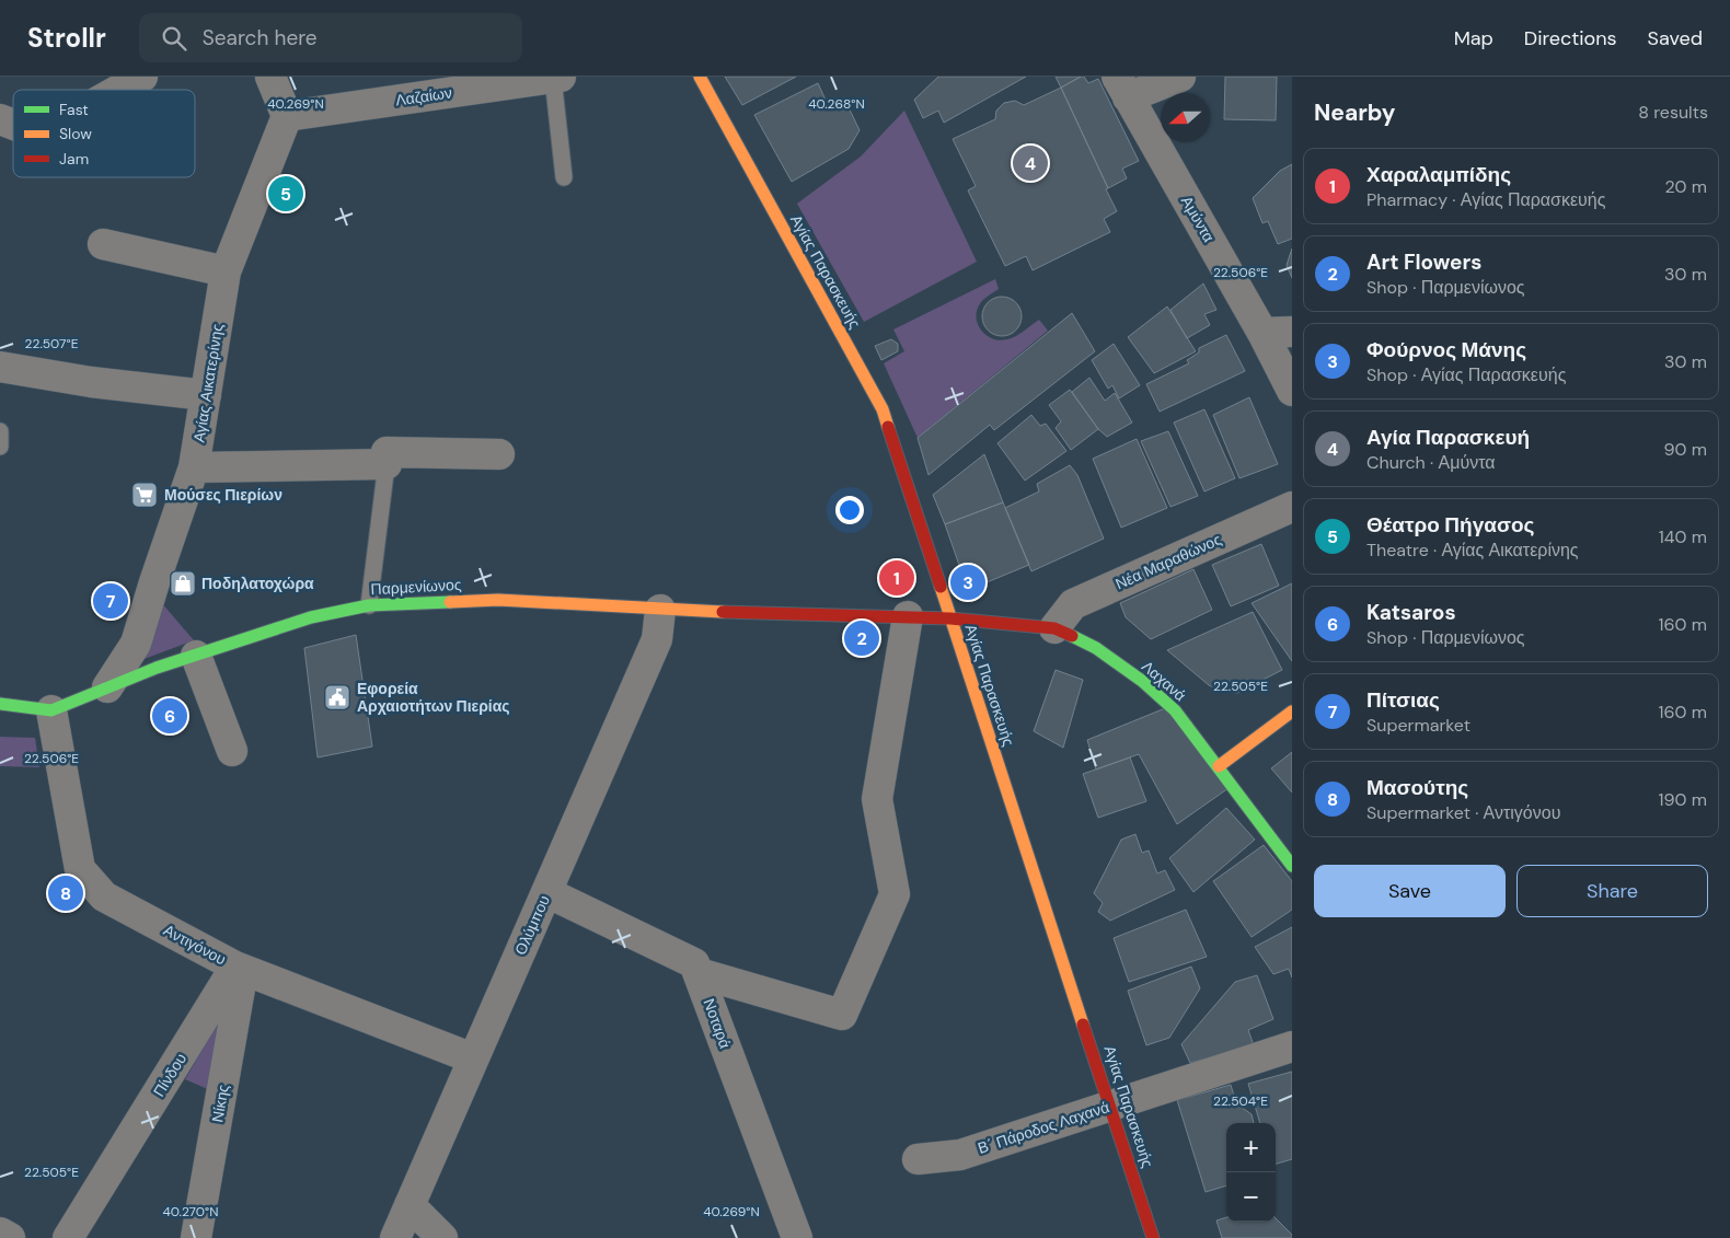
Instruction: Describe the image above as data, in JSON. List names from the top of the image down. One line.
{"streets":{"street":["Λαζαίων","Αμύντα","Αγίας Παρασκευής","Αγίας Αικατερίνης","Νέα Μαραθώνος","Παρμενίωνος","Λαχανά","Ολύμπου","Αντιγόνου","Νοταρά","Πίνδου","Νίκης","Β΄ Πάροδος Λαχανά"]},"crossings":[["Λαζαίων","Αγίας Αικατερίνης"],["Αγίας Παρασκευής","Παρμενίωνος"],["Αγίας Παρασκευής","Λαχανά"],["Αγίας Παρασκευής","Β΄ Πάροδος Λαχανά"],["Αγίας Αικατερίνης","Παρμενίωνος"],["Νέα Μαραθώνος","Λαχανά"],["Παρμενίωνος","Λαχανά"],["Παρμενίωνος","Ολύμπου"],["Παρμενίωνος","Αντιγόνου"],["Ολύμπου","Αντιγόνου"],["Ολύμπου","Νοταρά"],["Αντιγόνου","Πίνδου"],["Αντιγόνου","Νίκης"],["Πίνδου","Νίκης"]],"places":{"supermarket":["Μούσες Πιερίων"],"shop":["Ποδηλατοχώρα"],"public building":["Εφορεία Αρχαιοτήτων Πιερίας"]},"legend":["Fast","Slow","Jam"],"north":"left","page":{"header":"Strollr","search":"Search here","nav":["Map","Directions","Saved"],"heading":["Nearby","8 results"],"pins":["4","5","1","3","7","2","6","8"],"list":[{"mark":"1","name":"Χαραλαμπίδης","note":"Pharmacy · Αγίας Παρασκευής","value":"20 m"},{"mark":"2","name":"Art Flowers","note":"Shop · Παρμενίωνος","value":"30 m"},{"mark":"3","name":"Φούρνος Μάνης","note":"Shop · Αγίας Παρασκευής","value":"30 m"},{"mark":"4","name":"Αγία Παρασκευή","note":"Church · Αμύντα","value":"90 m"},{"mark":"5","name":"Θέατρο Πήγασος","note":"Theatre · Αγίας Αικατερίνης","value":"140 m"},{"mark":"6","name":"Katsaros","note":"Shop · Παρμενίωνος","value":"160 m"},{"mark":"7","name":"Πίτσιας","note":"Supermarket","value":"160 m"},{"mark":"8","name":"Μασούτης","note":"Supermarket · Αντιγόνου","value":"190 m"}],"buttons":["Save","Share"],"map_buttons":["+","−"]},"coordinates":["40.269°N","40.268°N","22.506°E","22.507°E","22.505°E","22.504°E","40.270°N"]}
